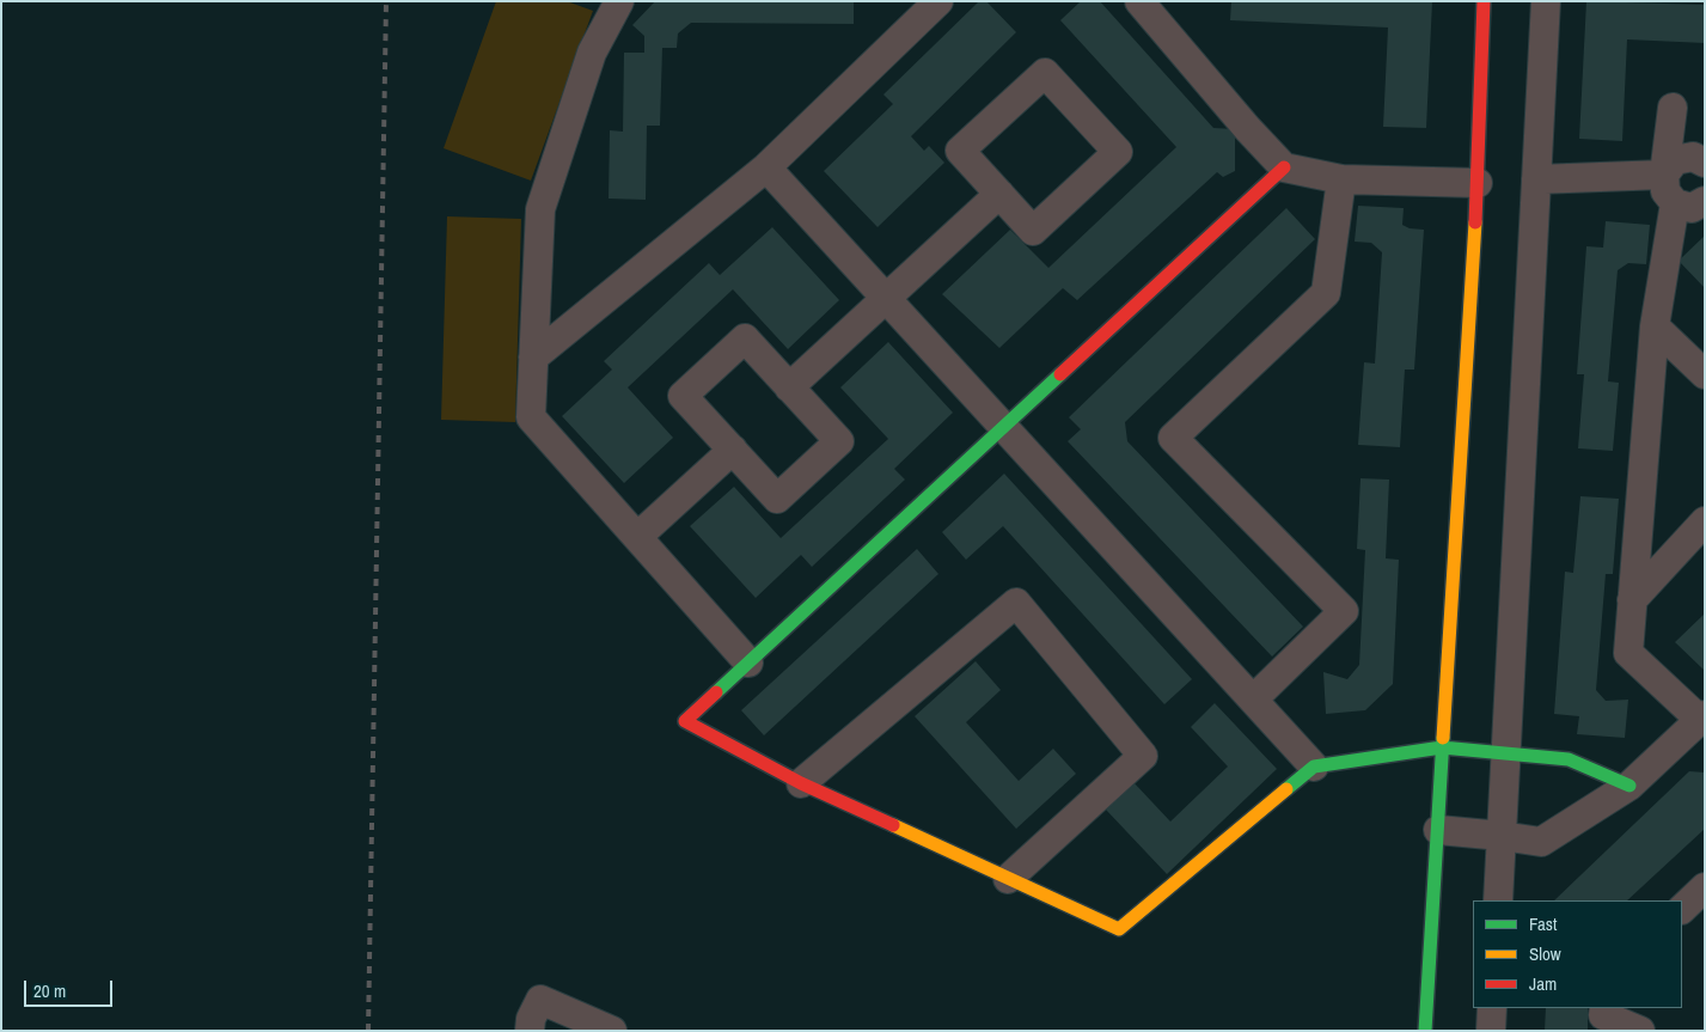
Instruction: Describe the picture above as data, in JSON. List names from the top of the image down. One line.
{"legend":["Fast","Slow","Jam"],"scale_bar":"20 m"}
